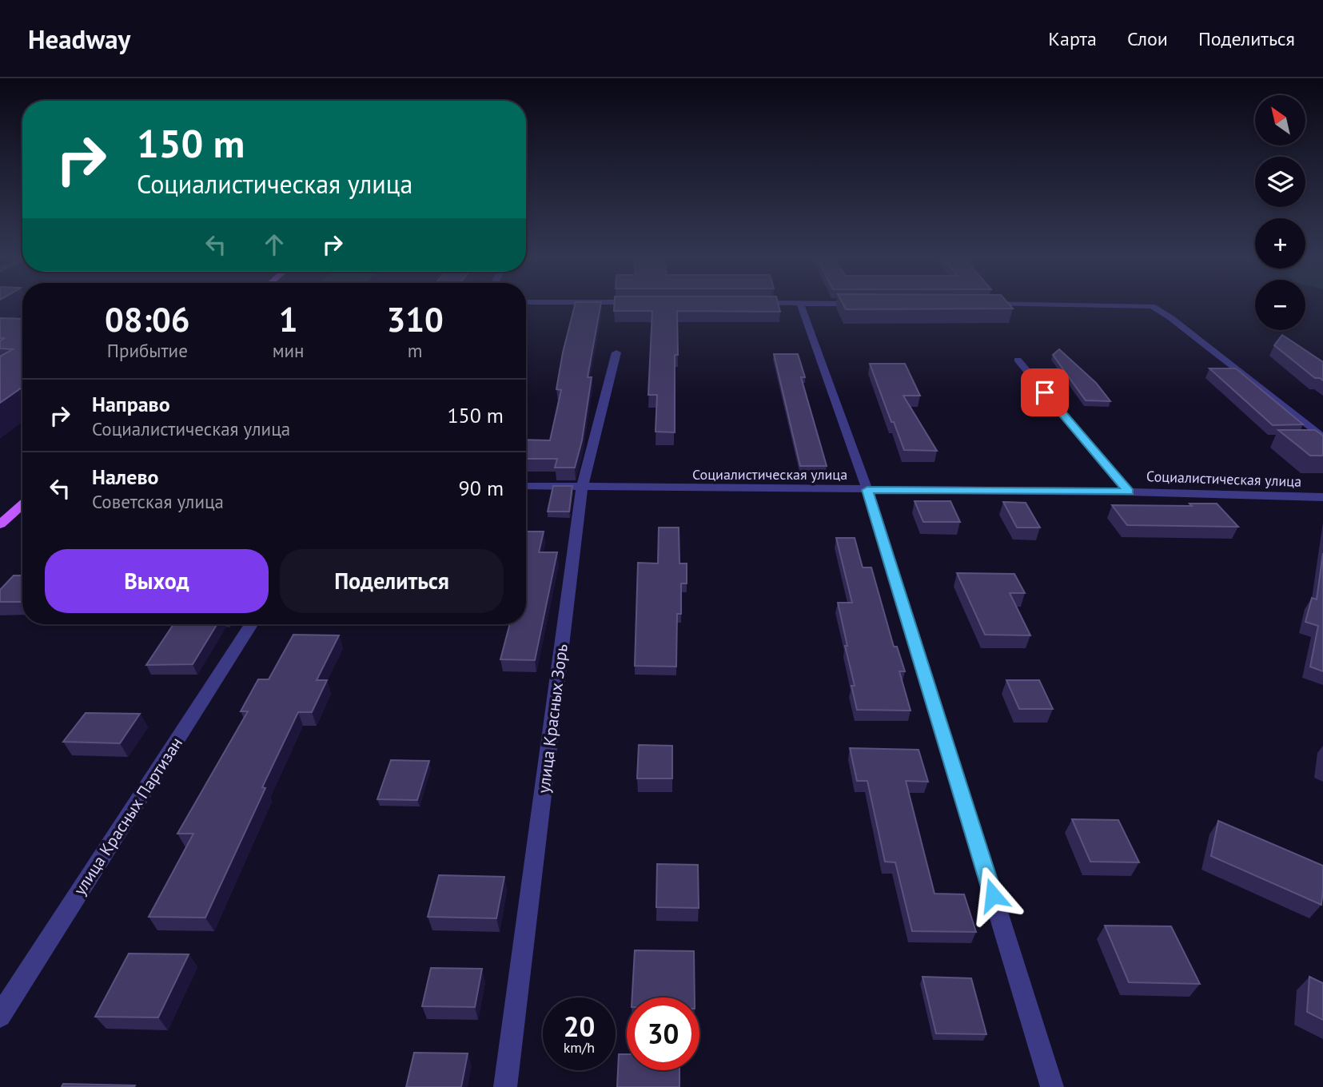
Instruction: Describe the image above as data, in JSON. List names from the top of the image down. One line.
{"streets":{"street":["Социалистическая улица","улица Красных Зорь","улица Красных Партизан"]},"crossings":[["Социалистическая улица","улица Красных Зорь"]],"north":"top left","page":{"header":"Headway","nav":["Карта","Слои","Поделиться"],"map_buttons":["+","−"],"turn":["150 m","Социалистическая улица"],"eta":["08:06","Прибытие","1","мин","310","m"],"list":[{"name":"Направо","note":"Социалистическая улица","value":"150 m"},{"name":"Налево","note":"Советская улица","value":"90 m"}],"buttons":["Выход","Поделиться"],"speed":"20 km/h","limit":"30"}}
